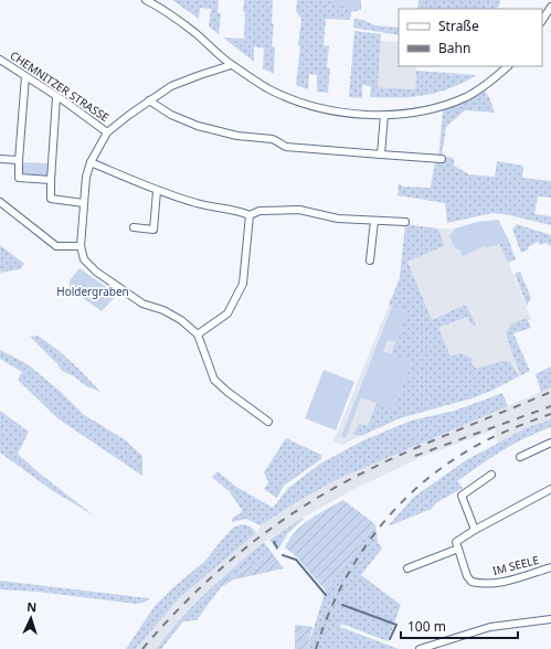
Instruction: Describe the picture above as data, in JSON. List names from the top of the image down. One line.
{"streets":{"street":["CHEMNITZER STRASSE","IM SEELE"]},"parks":["Holdergraben"],"legend":["Straße","Bahn"],"scale_bar":"100 m","north":"top"}
